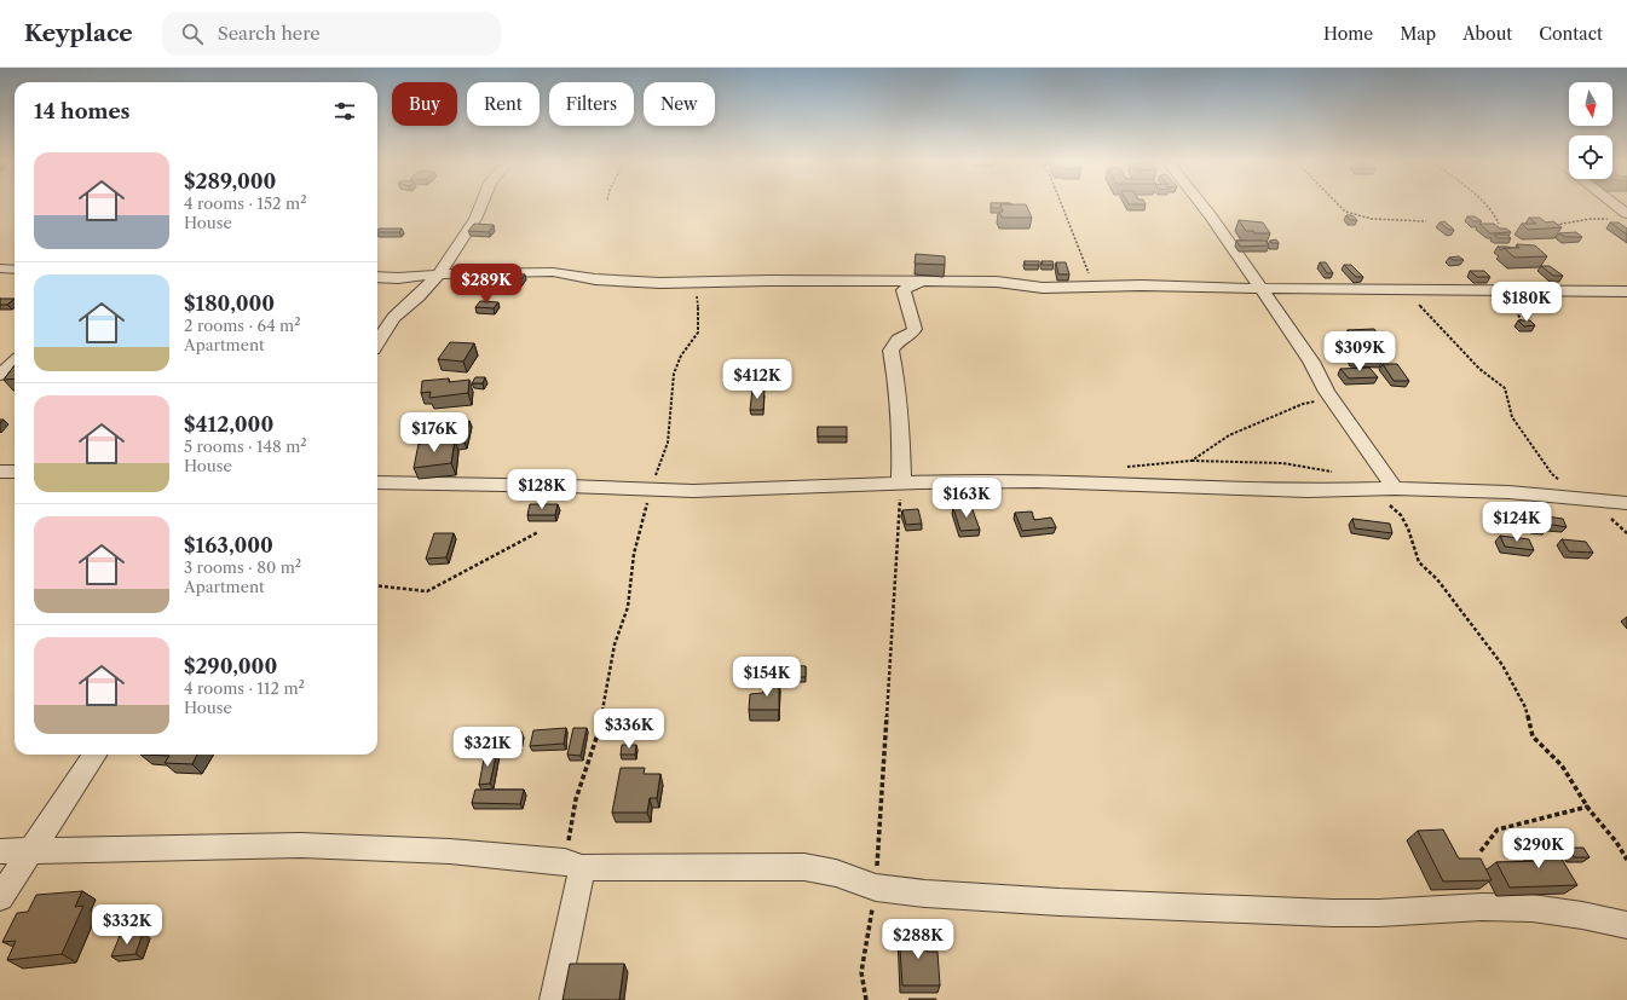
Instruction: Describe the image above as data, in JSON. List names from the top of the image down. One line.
{"north":"bottom","page":{"header":"Keyplace","search":"Search here","nav":["Home","Map","About","Contact"],"chip":["Buy","Rent","Filters","New"],"heading":"14 homes","list":[{"name":"$289,000","note":"4 rooms · 152 m² · House"},{"name":"$180,000","note":"2 rooms · 64 m² · Apartment"},{"name":"$412,000","note":"5 rooms · 148 m² · House"},{"name":"$163,000","note":"3 rooms · 80 m² · Apartment"},{"name":"$290,000","note":"4 rooms · 112 m² · House"}],"price":["$289K","$180K","$309K","$412K","$176K","$128K","$163K","$124K","$154K","$336K","$321K","$290K","$332K","$288K"]}}
